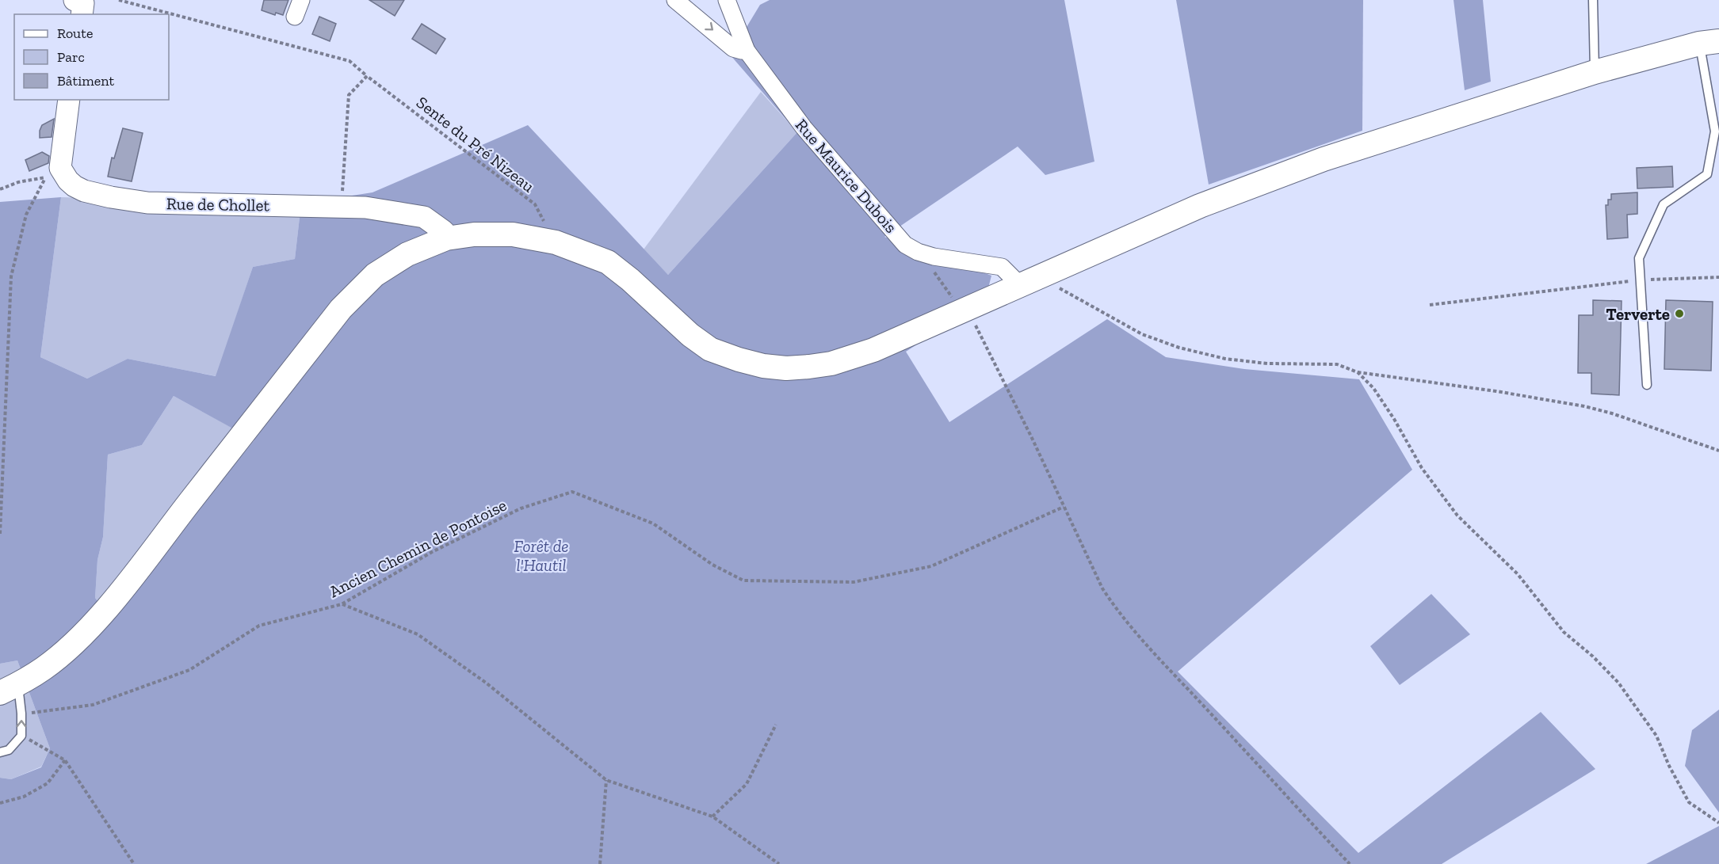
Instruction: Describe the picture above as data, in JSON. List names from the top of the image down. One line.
{"streets":{"street":["Rue Maurice Dubois","Rue de Chollet"],"path":["Sente du Pré Nizeau","Ancien Chemin de Pontoise"]},"parks":["Forêt de l'Hautil"],"places":["Terverte"],"legend":["Route","Parc","Bâtiment"]}
